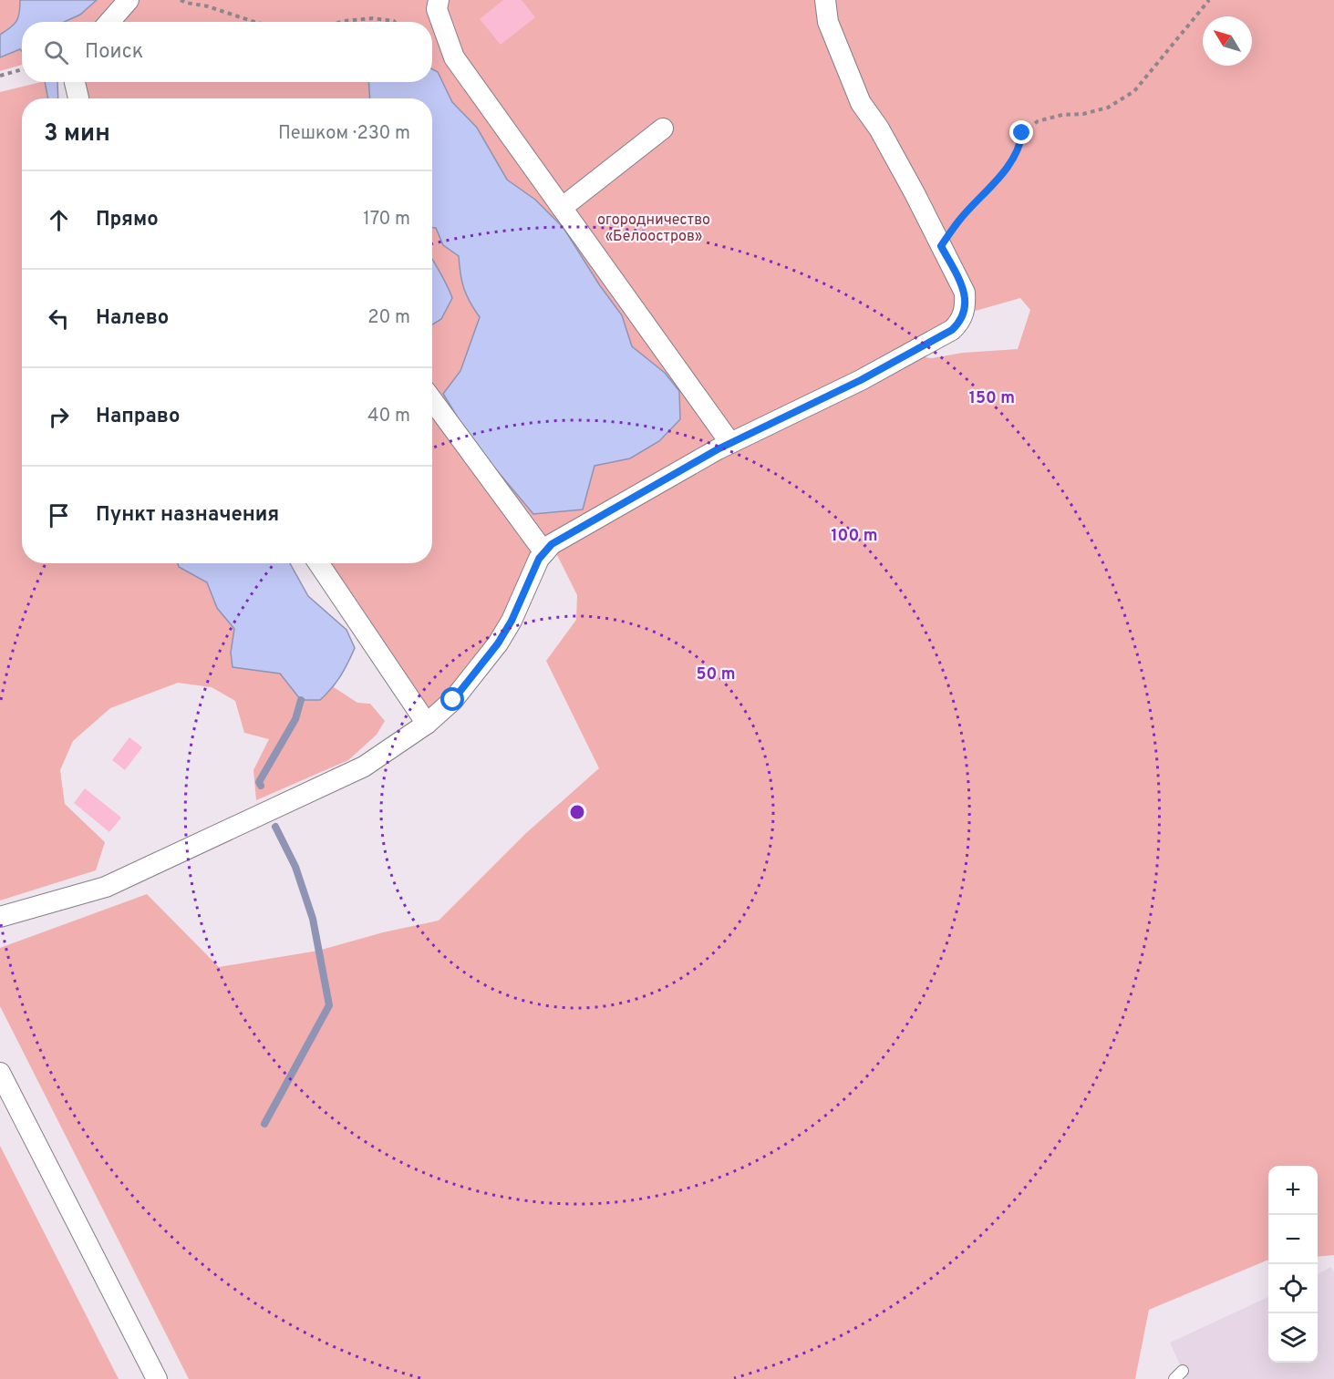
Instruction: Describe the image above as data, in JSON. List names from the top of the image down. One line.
{"parks":["огородничество «Белоостров»"],"north":"top left","page":{"search":"Поиск","heading":["3 мин","Пешком · 230 m"],"list":[["Прямо","170 m"],["Налево","20 m"],["Направо","40 m"],"Пункт назначения"],"map_buttons":["+","−"]},"rings":["150 m","100 m","50 m"]}
